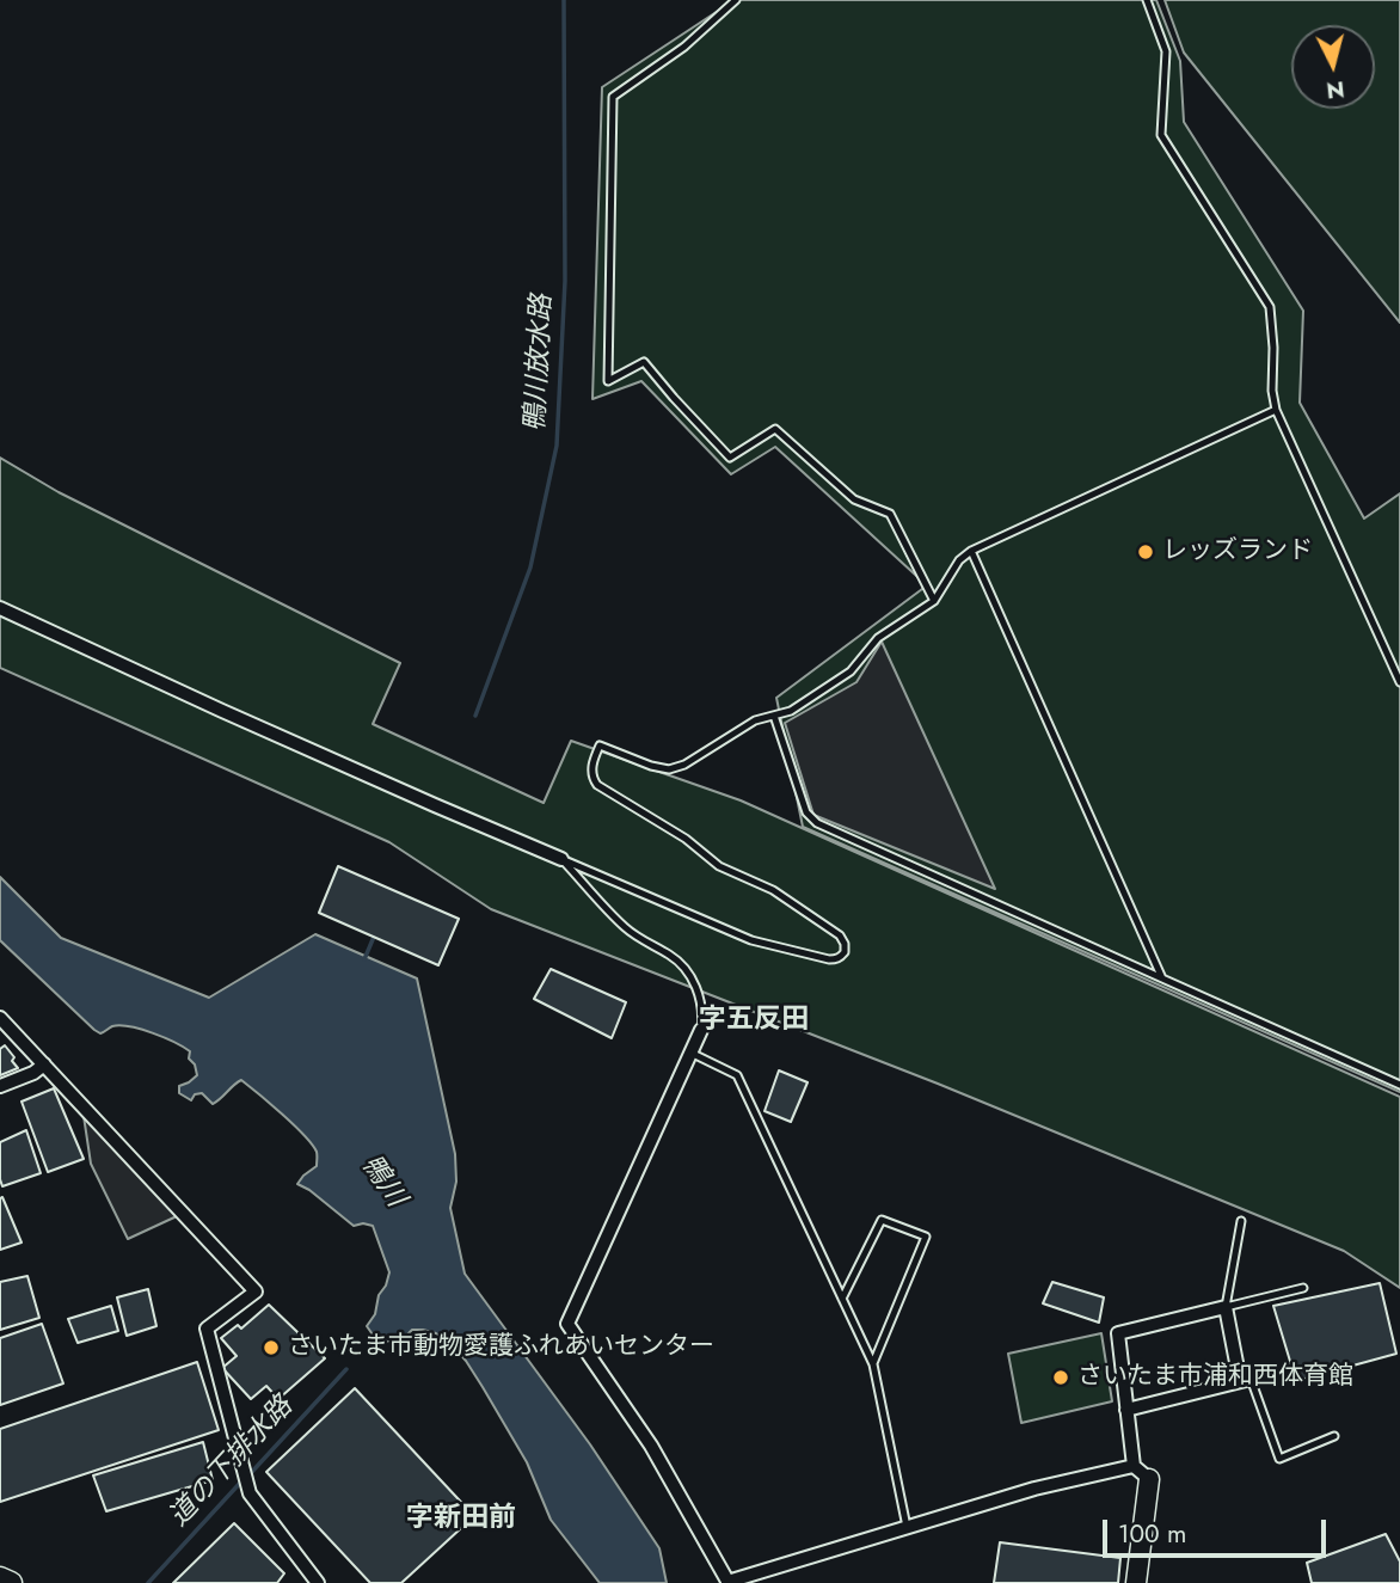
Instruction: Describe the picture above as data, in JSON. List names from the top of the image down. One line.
{"districts":["字五反田","字新田前"],"water":["鴨川放水路","鴨川","道の下排水路"],"places":["レッズランド","さいたま市動物愛護ふれあいセンター","さいたま市浦和西体育館"],"scale_bar":"100 m","north":"bottom"}
